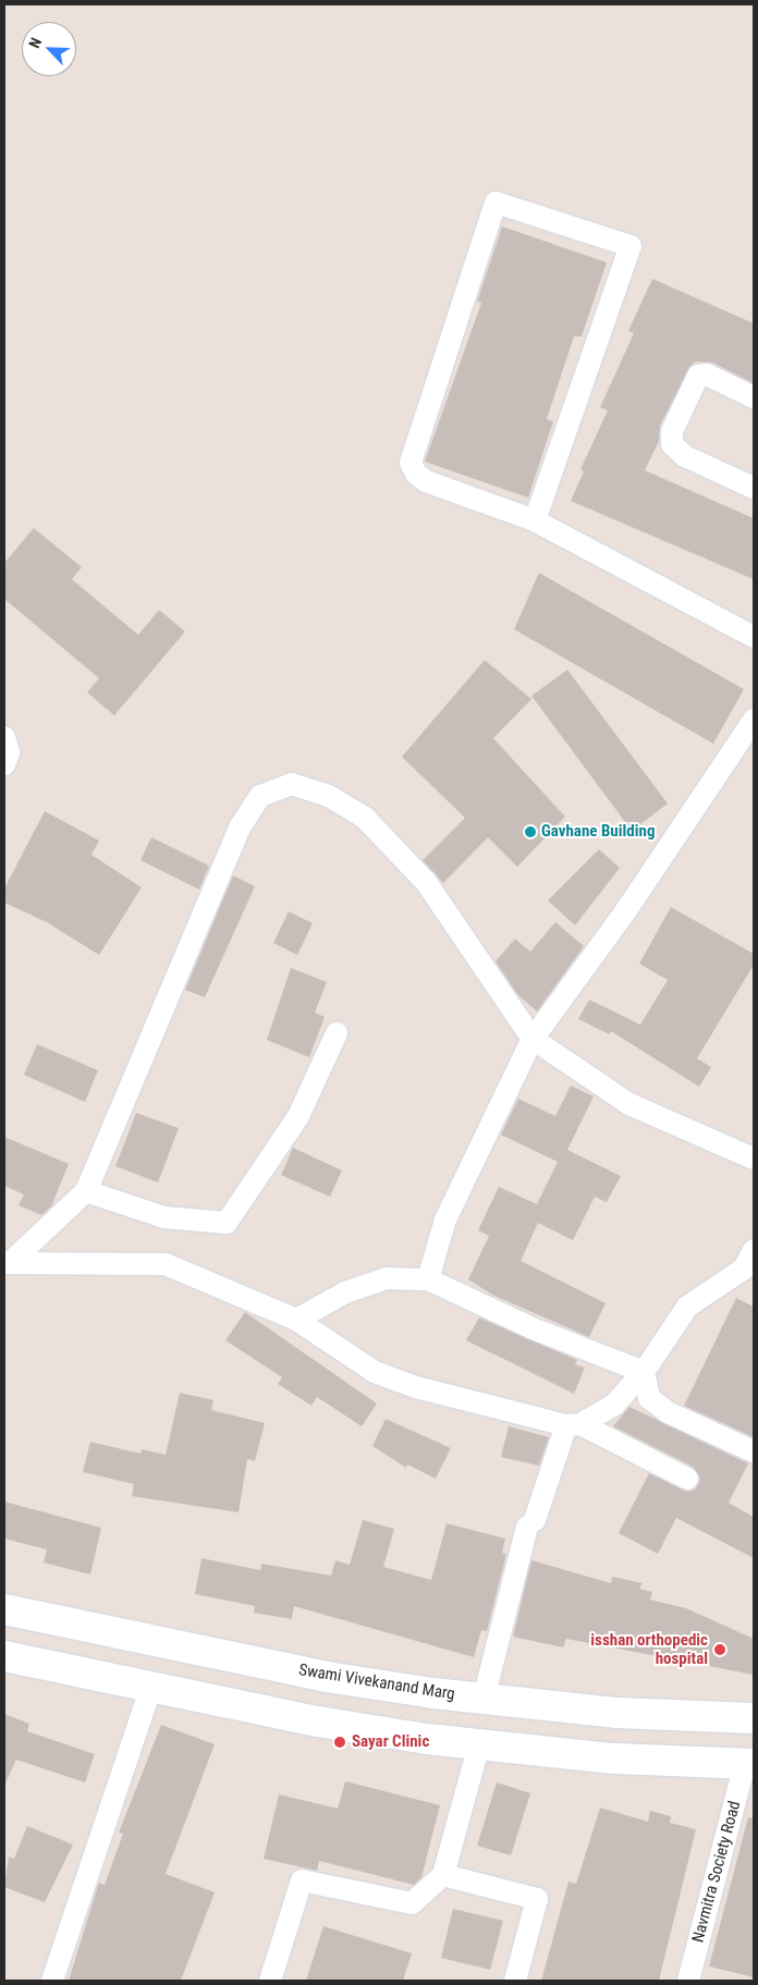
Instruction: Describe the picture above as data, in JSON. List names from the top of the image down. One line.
{"streets":{"main road":["Swami Vivekanand Marg"],"street":["Navmitra Society Road"]},"places":["Gavhane Building","isshan orthopedic hospital","Sayar Clinic"],"north":"top left"}
